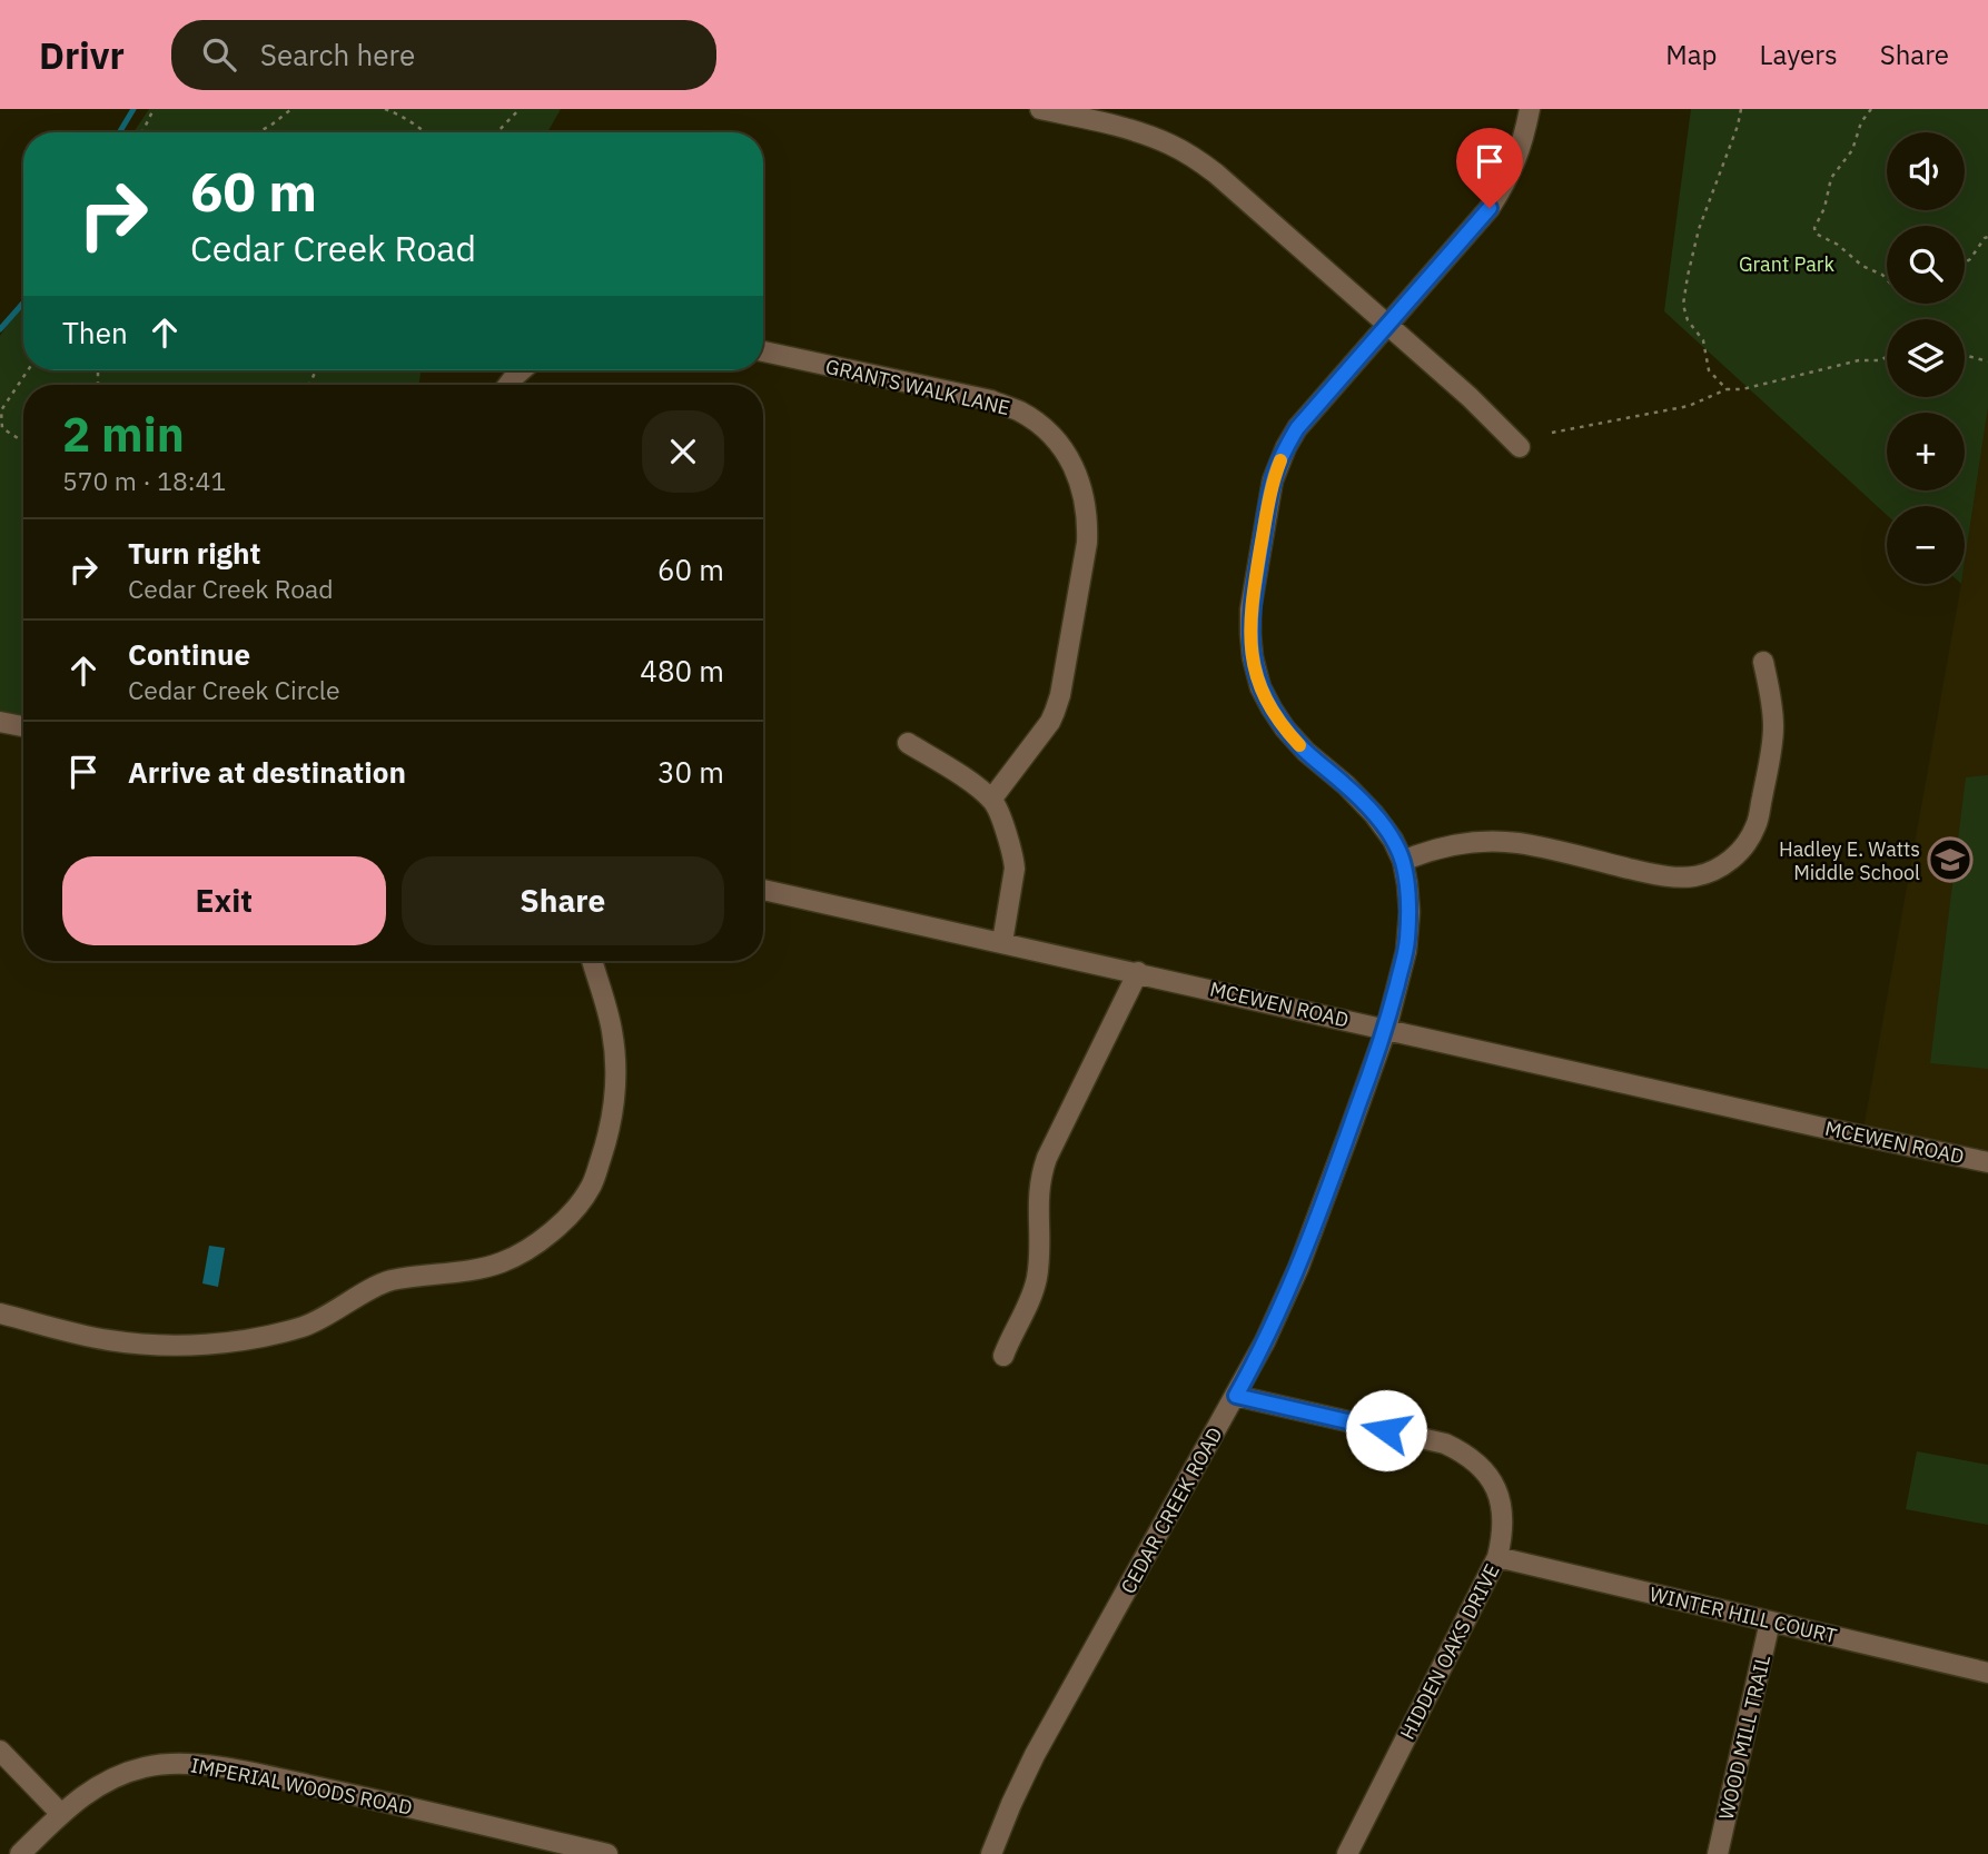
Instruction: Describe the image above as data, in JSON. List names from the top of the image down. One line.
{"streets":{"street":["GRANTS WALK LANE","MCEWEN ROAD","CEDAR CREEK ROAD","WINTER HILL COURT","HIDDEN OAKS DRIVE","WOOD MILL TRAIL","IMPERIAL WOODS ROAD"]},"crossings":[["MCEWEN ROAD","CEDAR CREEK ROAD"],["CEDAR CREEK ROAD","HIDDEN OAKS DRIVE"],["WINTER HILL COURT","HIDDEN OAKS DRIVE"],["WINTER HILL COURT","WOOD MILL TRAIL"]],"parks":["Grant Park"],"places":{"school or university":["Hadley E. Watts Middle School"]},"page":{"header":"Drivr","search":"Search here","nav":["Map","Layers","Share"],"map_buttons":["+","−"],"turn":["60 m","Cedar Creek Road"],"then":"Then","heading":["2 min","570 m · 18:41"],"list":[{"name":"Turn right","note":"Cedar Creek Road","value":"60 m"},{"name":"Continue","note":"Cedar Creek Circle","value":"480 m"},{"name":"Arrive at destination","value":"30 m"}],"buttons":["Exit","Share"]}}
